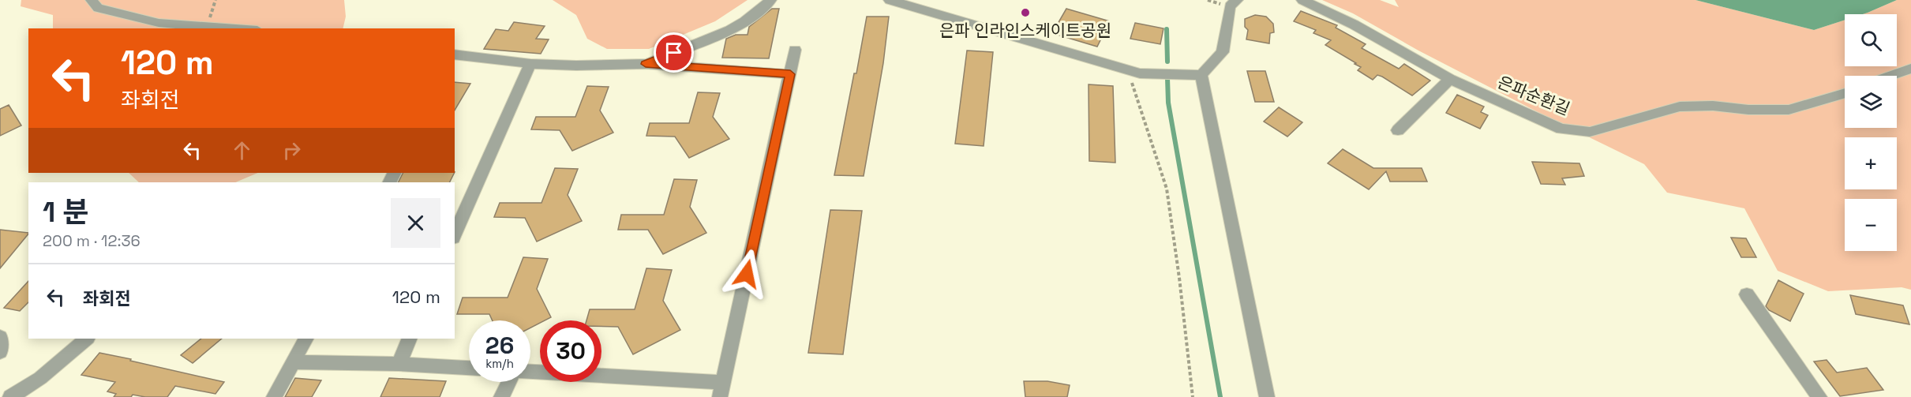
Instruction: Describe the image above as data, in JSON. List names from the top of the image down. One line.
{"streets":{"street":["은파순환길"]},"places":["은파 인라인스케이트공원"],"page":{"map_buttons":["+","−"],"turn":["120 m","좌회전"],"heading":["1 분","200 m · 12:36"],"list":[{"name":"좌회전","value":"120 m"}],"speed":"26 km/h","limit":"30"}}
